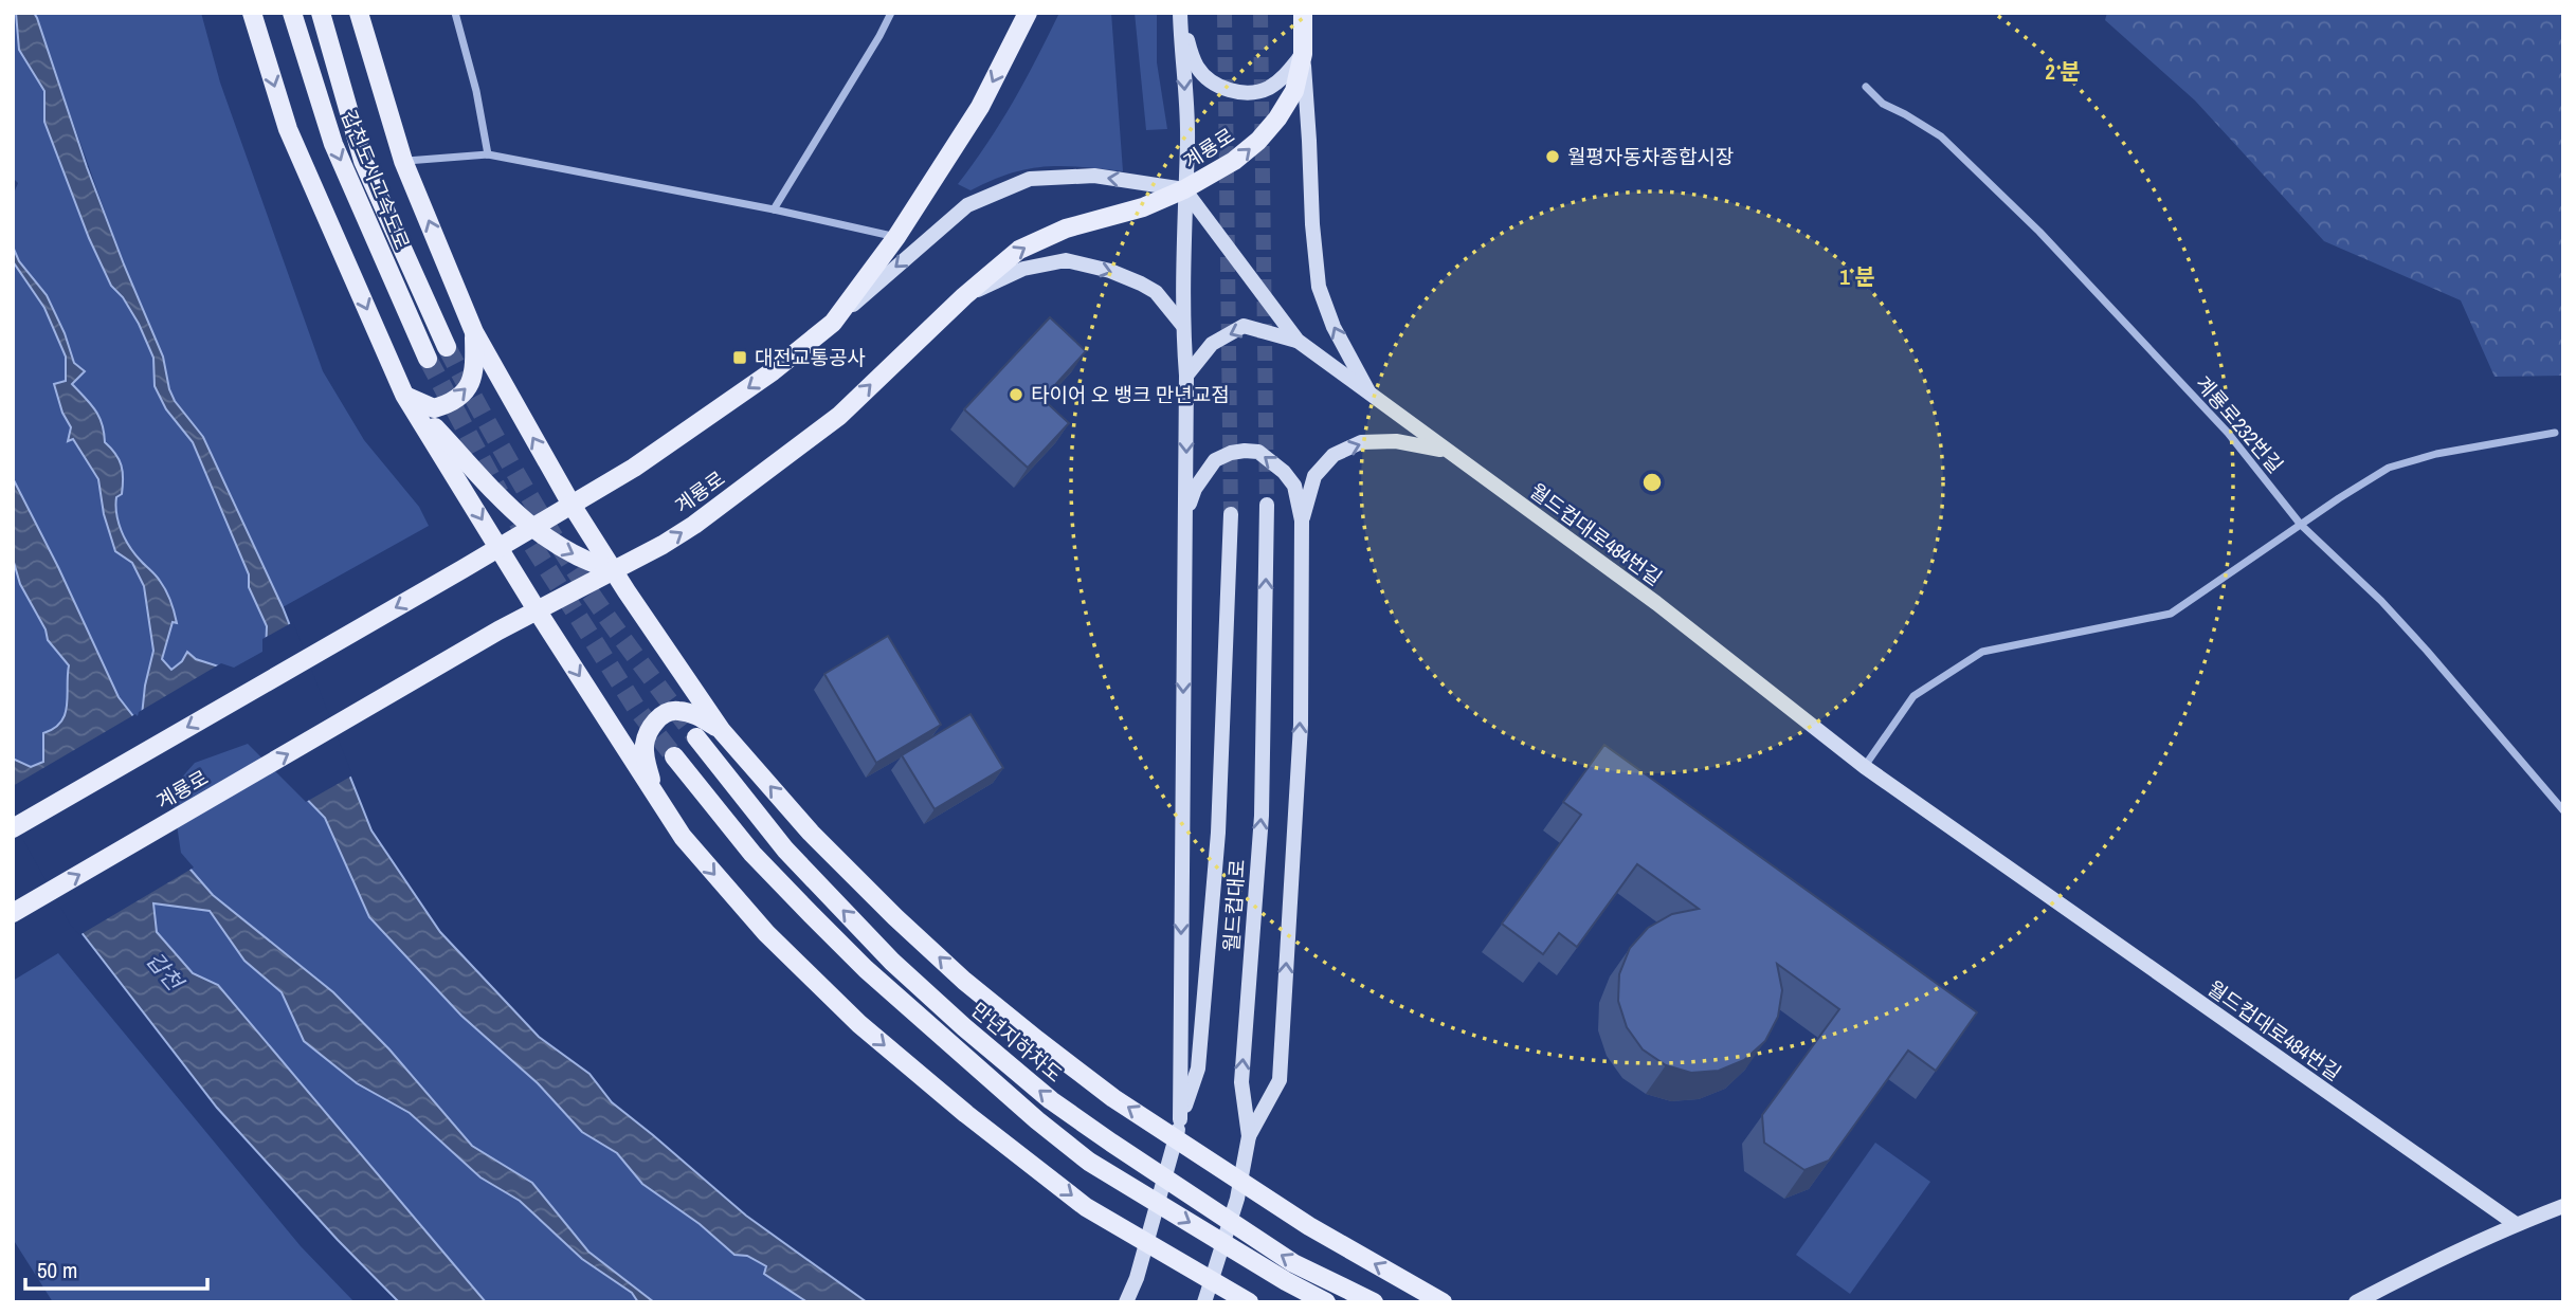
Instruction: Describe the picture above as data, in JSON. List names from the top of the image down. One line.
{"streets":{"main road":["계룡로","갑천도시고속도로","만년지하차도"],"street":["계룡로232번길","월드컵대로484번길","월드컵대로"]},"water":["갑천"],"places":{"other":["월평자동차종합시장","타이어 오 뱅크 만년교점"],"transit":["대전교통공사"]},"scale_bar":"50 m","rings":["2 분","1 분"]}
